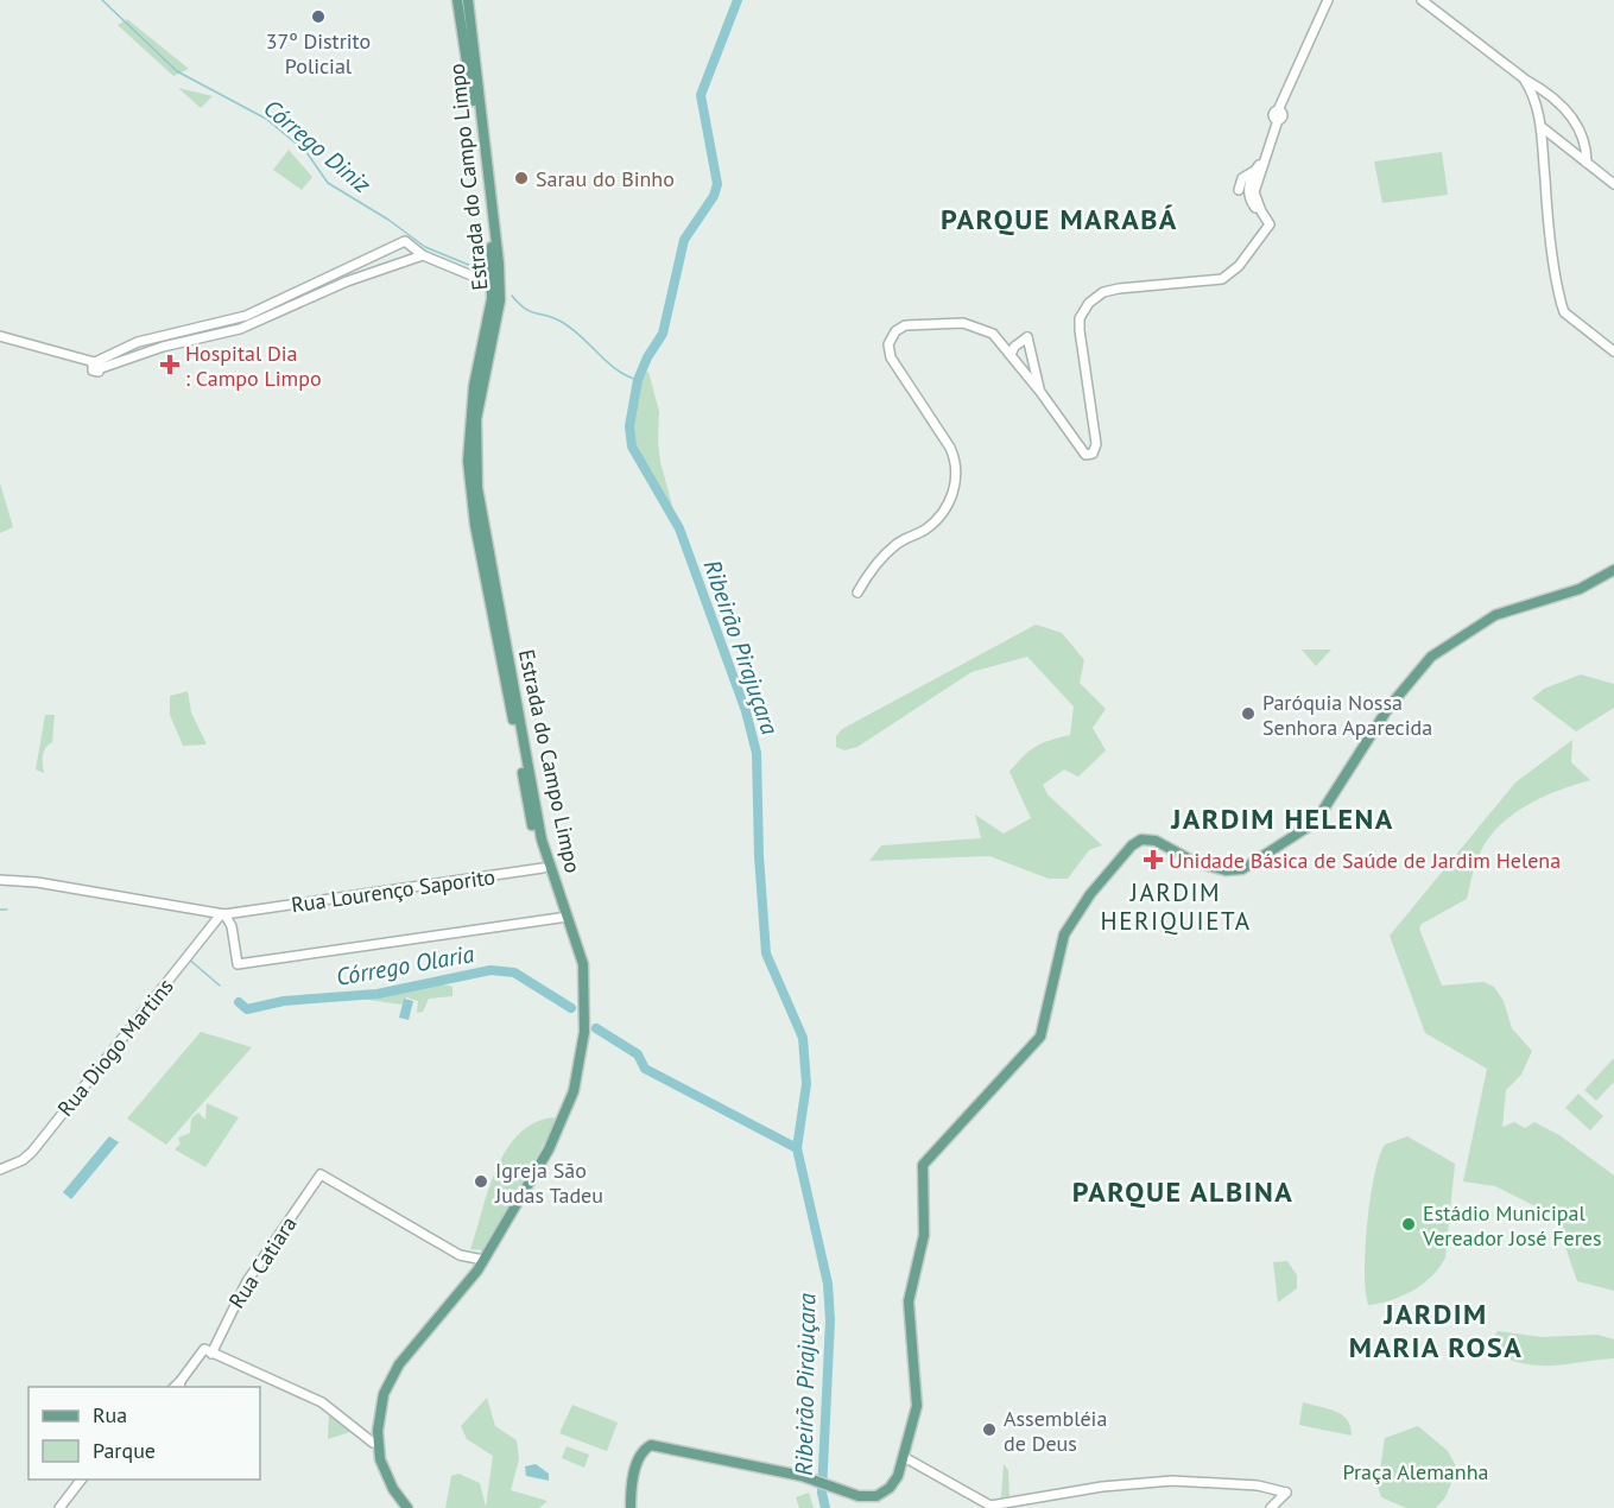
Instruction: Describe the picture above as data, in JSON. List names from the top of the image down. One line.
{"streets":{"main road":["Estrada do Campo Limpo"],"street":["Rua Lourenço Saporito","Rua Diogo Martins","Rua Catiara"]},"crossings":[["Estrada do Campo Limpo","Rua Lourenço Saporito"],["Estrada do Campo Limpo","Rua Catiara"],["Rua Lourenço Saporito","Rua Diogo Martins"]],"districts":["PARQUE MARABÁ","JARDIM HELENA","JARDIM HERIQUIETA","PARQUE ALBINA","JARDIM MARIA ROSA"],"water":["Córrego Diniz","Ribeirão Pirajuçara","Córrego Olaria"],"parks":["Praça Alemanha"],"places":{"other":["37º Distrito Policial","Sarau do Binho","Paróquia Nossa Senhora Aparecida","Igreja São Judas Tadeu","Estádio Municipal Vereador José Feres","Assembléia de Deus"],"health":["Hospital Dia : Campo Limpo","Unidade Básica de Saúde de Jardim Helena"]},"legend":["Rua","Parque"]}
